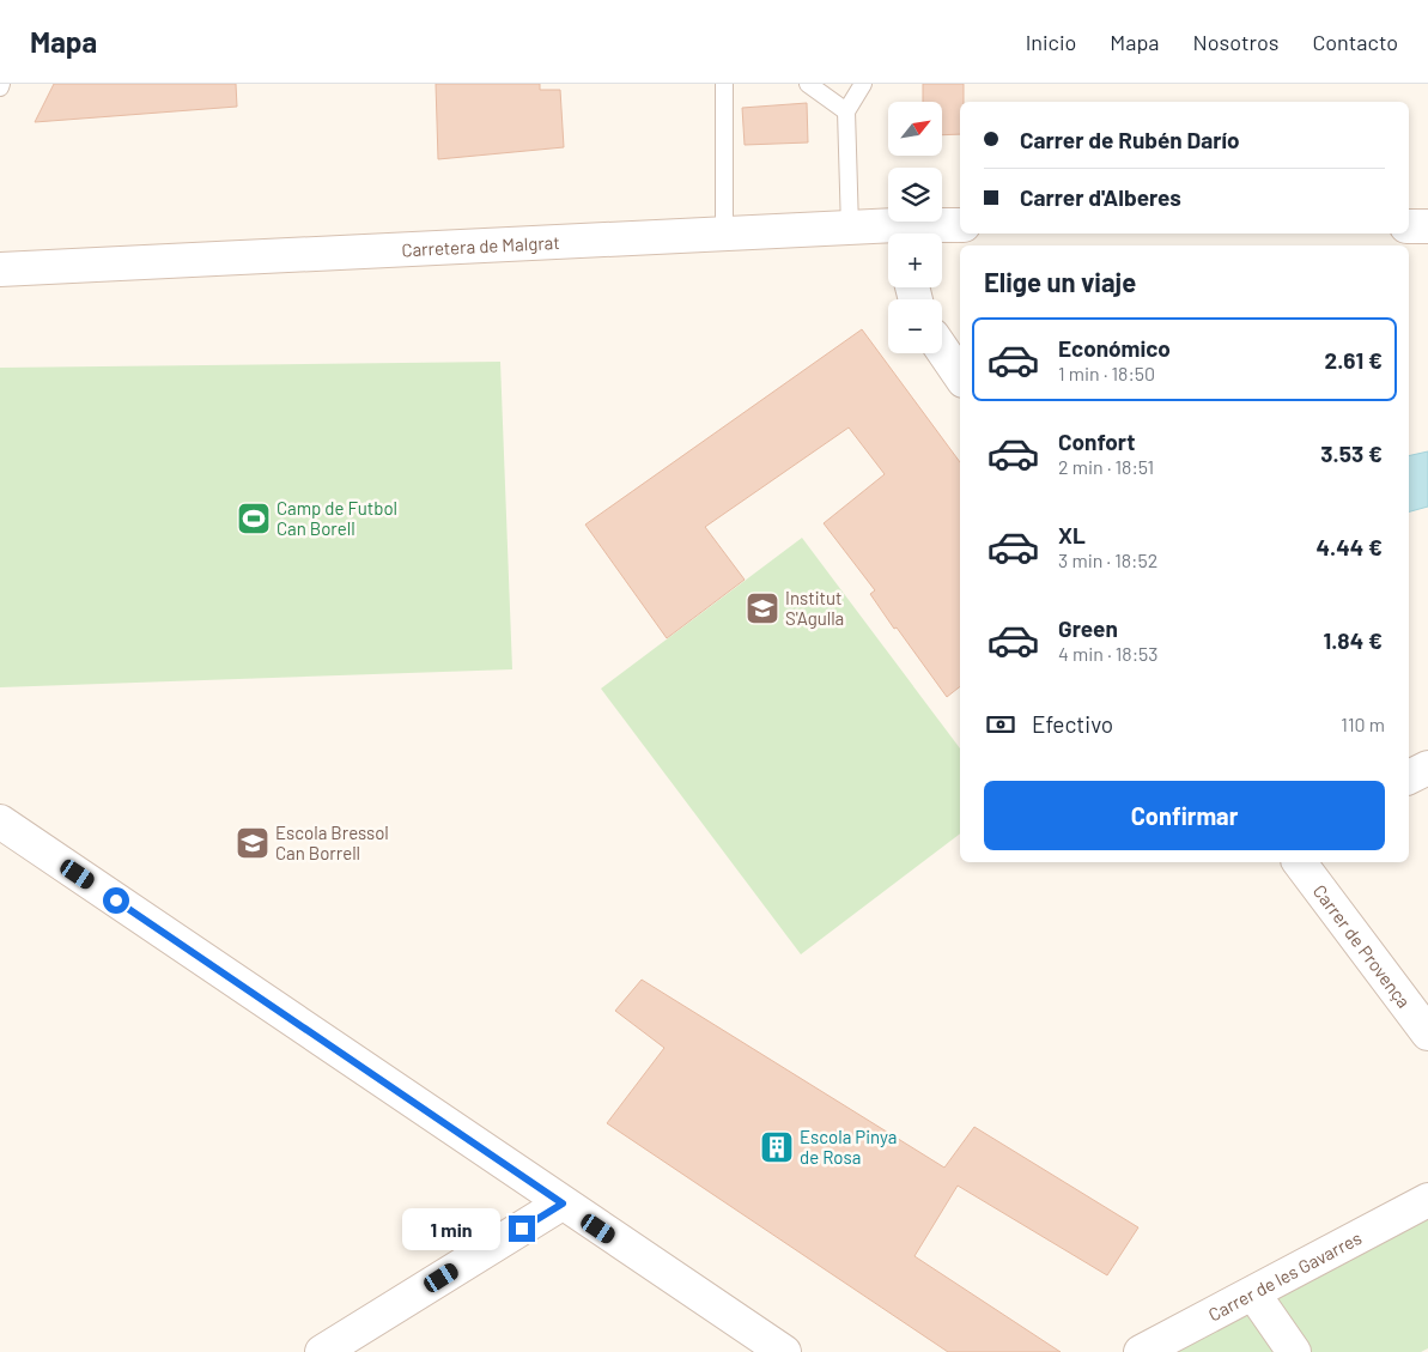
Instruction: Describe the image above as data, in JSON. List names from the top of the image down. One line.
{"streets":{"street":["Carretera de Malgrat","Carrer de Provença","Carrer de les Gavarres"]},"places":{"sports":["Camp de Futbol Can Borell"],"school or university":["Institut S'Agulla","Escola Bressol Can Borrell"],"building":["Escola Pinya de Rosa"]},"north":"top right","page":{"header":"Mapa","nav":["Inicio","Mapa","Nosotros","Contacto"],"map_buttons":["+","−"],"banner":["Carrer de Rubén Darío","Carrer d'Alberes"],"heading":"Elige un viaje","list":[{"name":"Económico","note":"1 min · 18:50","value":"2.61 €"},{"name":"Confort","note":"2 min · 18:51","value":"3.53 €"},{"name":"XL","note":"3 min · 18:52","value":"4.44 €"},{"name":"Green","note":"4 min · 18:53","value":"1.84 €"}],"pay":["Efectivo","110 m"],"buttons":"Confirmar","bubble":"1 min"}}
